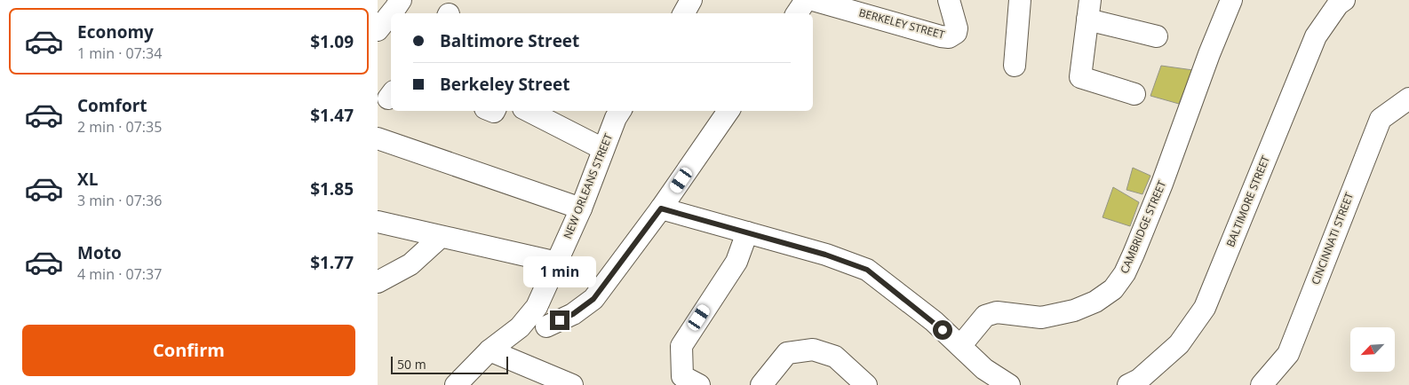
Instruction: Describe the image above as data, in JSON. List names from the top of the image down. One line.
{"streets":{"street":["BERKELEY STREET","NEW ORLEANS STREET","BALTIMORE STREET","CAMBRIDGE STREET","CINCINNATI STREET"]},"scale_bar":"50 m","north":"bottom left","page":{"list":[{"name":"Economy","note":"1 min · 07:34","value":"$1.09"},{"name":"Comfort","note":"2 min · 07:35","value":"$1.47"},{"name":"XL","note":"3 min · 07:36","value":"$1.85"},{"name":"Moto","note":"4 min · 07:37","value":"$1.77"}],"banner":["Baltimore Street","Berkeley Street"],"bubble":"1 min","buttons":"Confirm","scale":"50 m"}}
